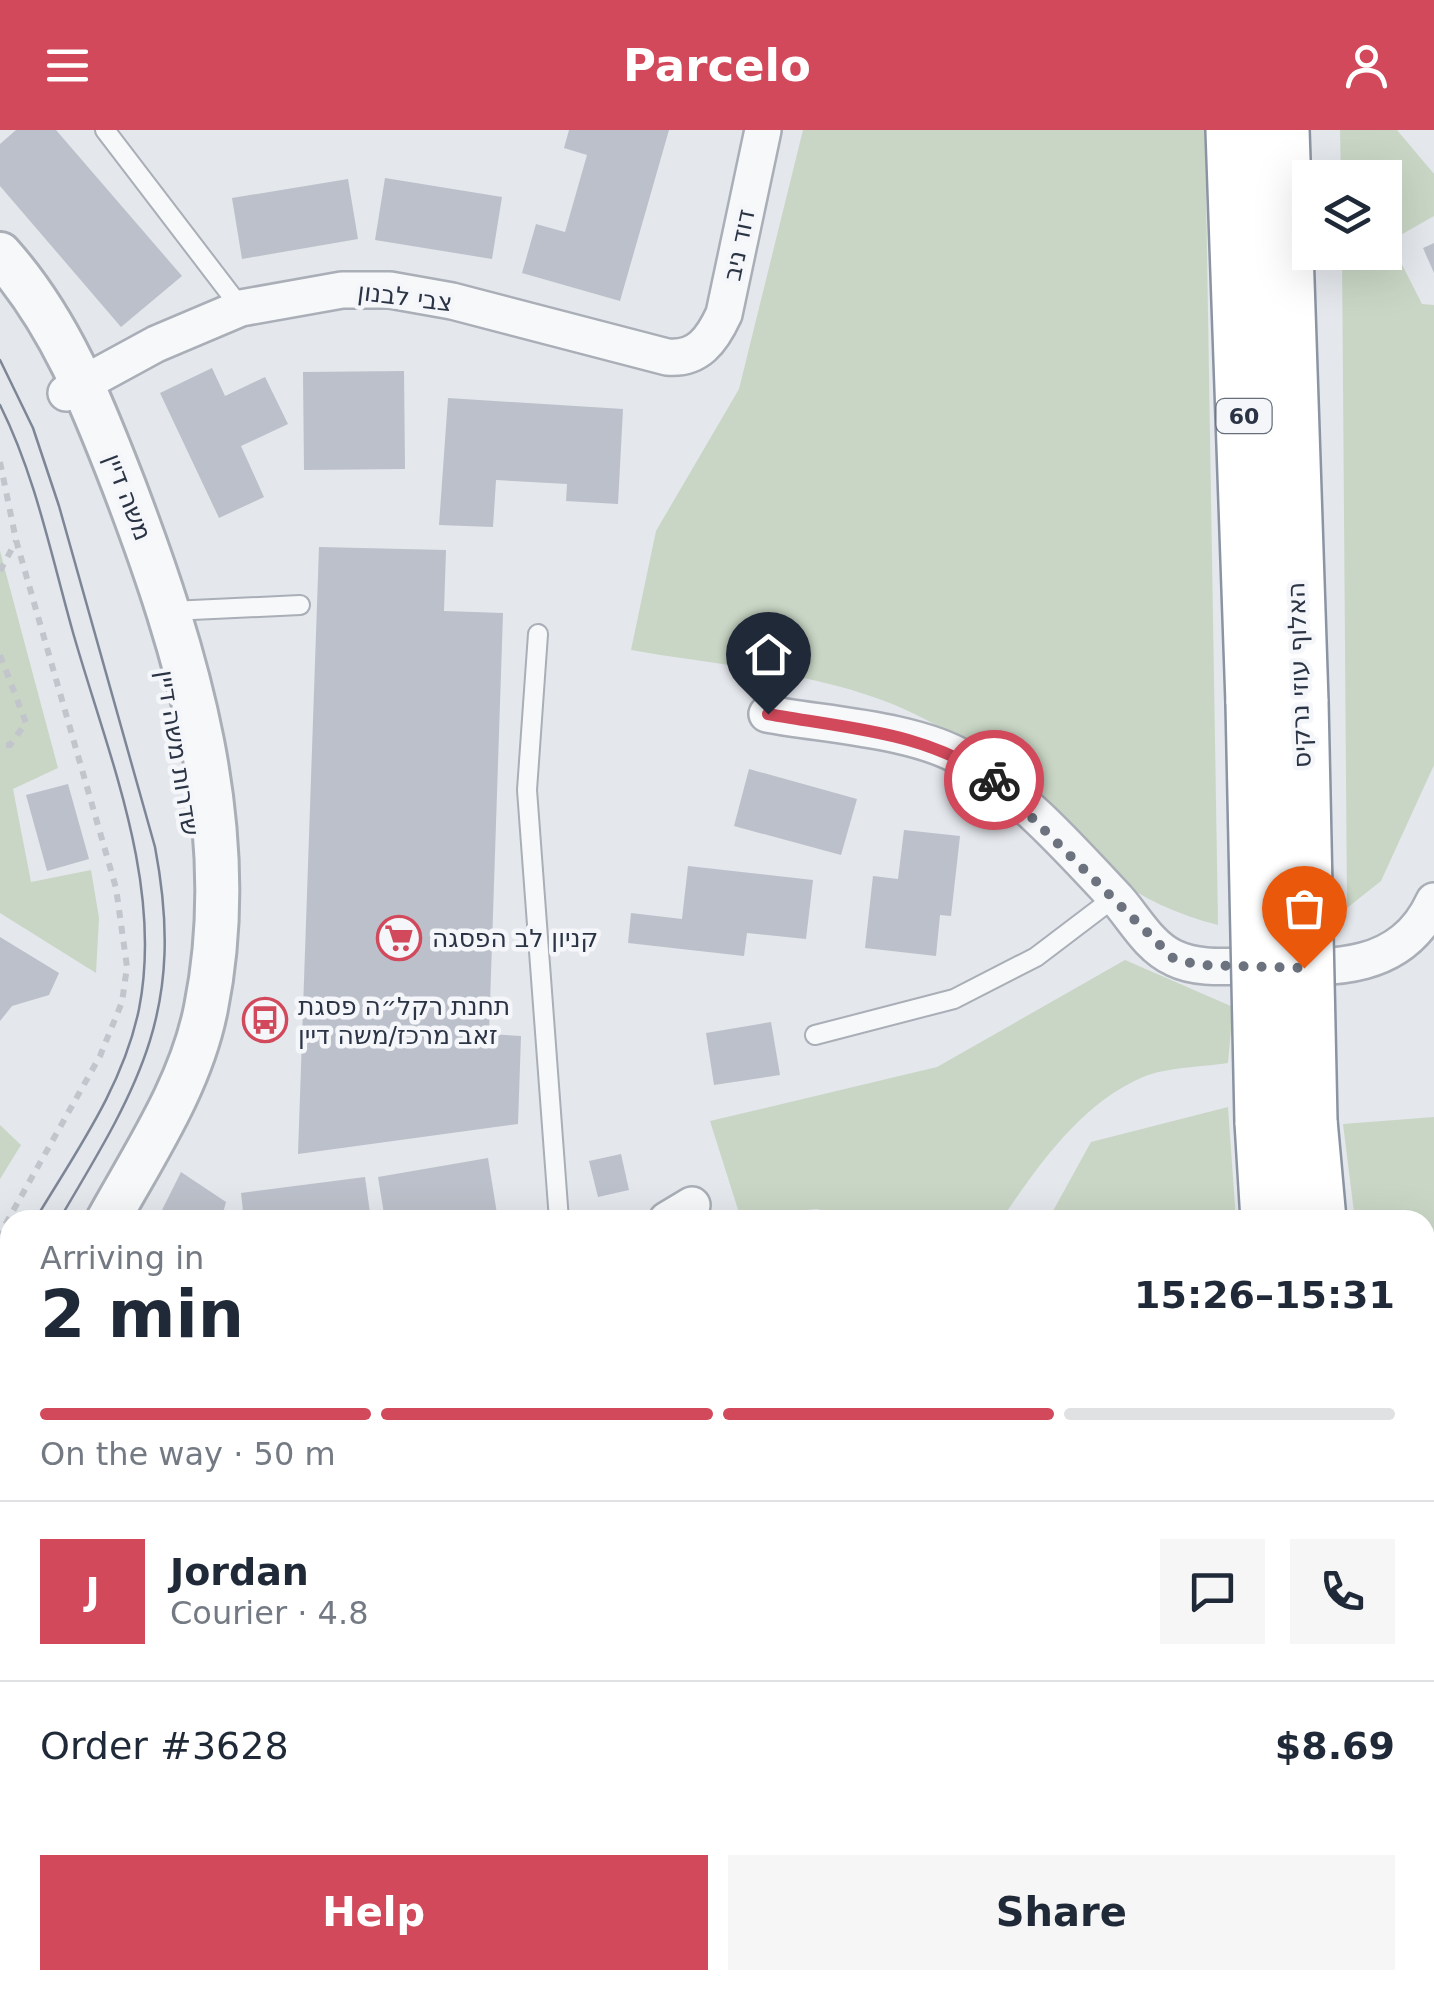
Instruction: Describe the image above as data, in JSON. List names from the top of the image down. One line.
{"streets":{"highway":["60","האלוף עוזי נרקיס"],"street":["דוד ניב","צבי לבנון","משה דיין","שדרות משה דיין"]},"crossings":[["דוד ניב","צבי לבנון"],["צבי לבנון","משה דיין"],["צבי לבנון","שדרות משה דיין"],["משה דיין","שדרות משה דיין"]],"places":{"supermarket":["קניון לב הפסגה"],"bus stop":["תחנת רקל״ה פסגת זאב מרכז/משה דיין"]},"page":{"header":"Parcelo","heading":["2 min","Arriving in","15:26–15:31"],"panel":["Jordan","Courier · 4.8","Order #3628","$8.69"],"bar":"On the way · 50 m","round":"J","buttons":["Help","Share"]}}
